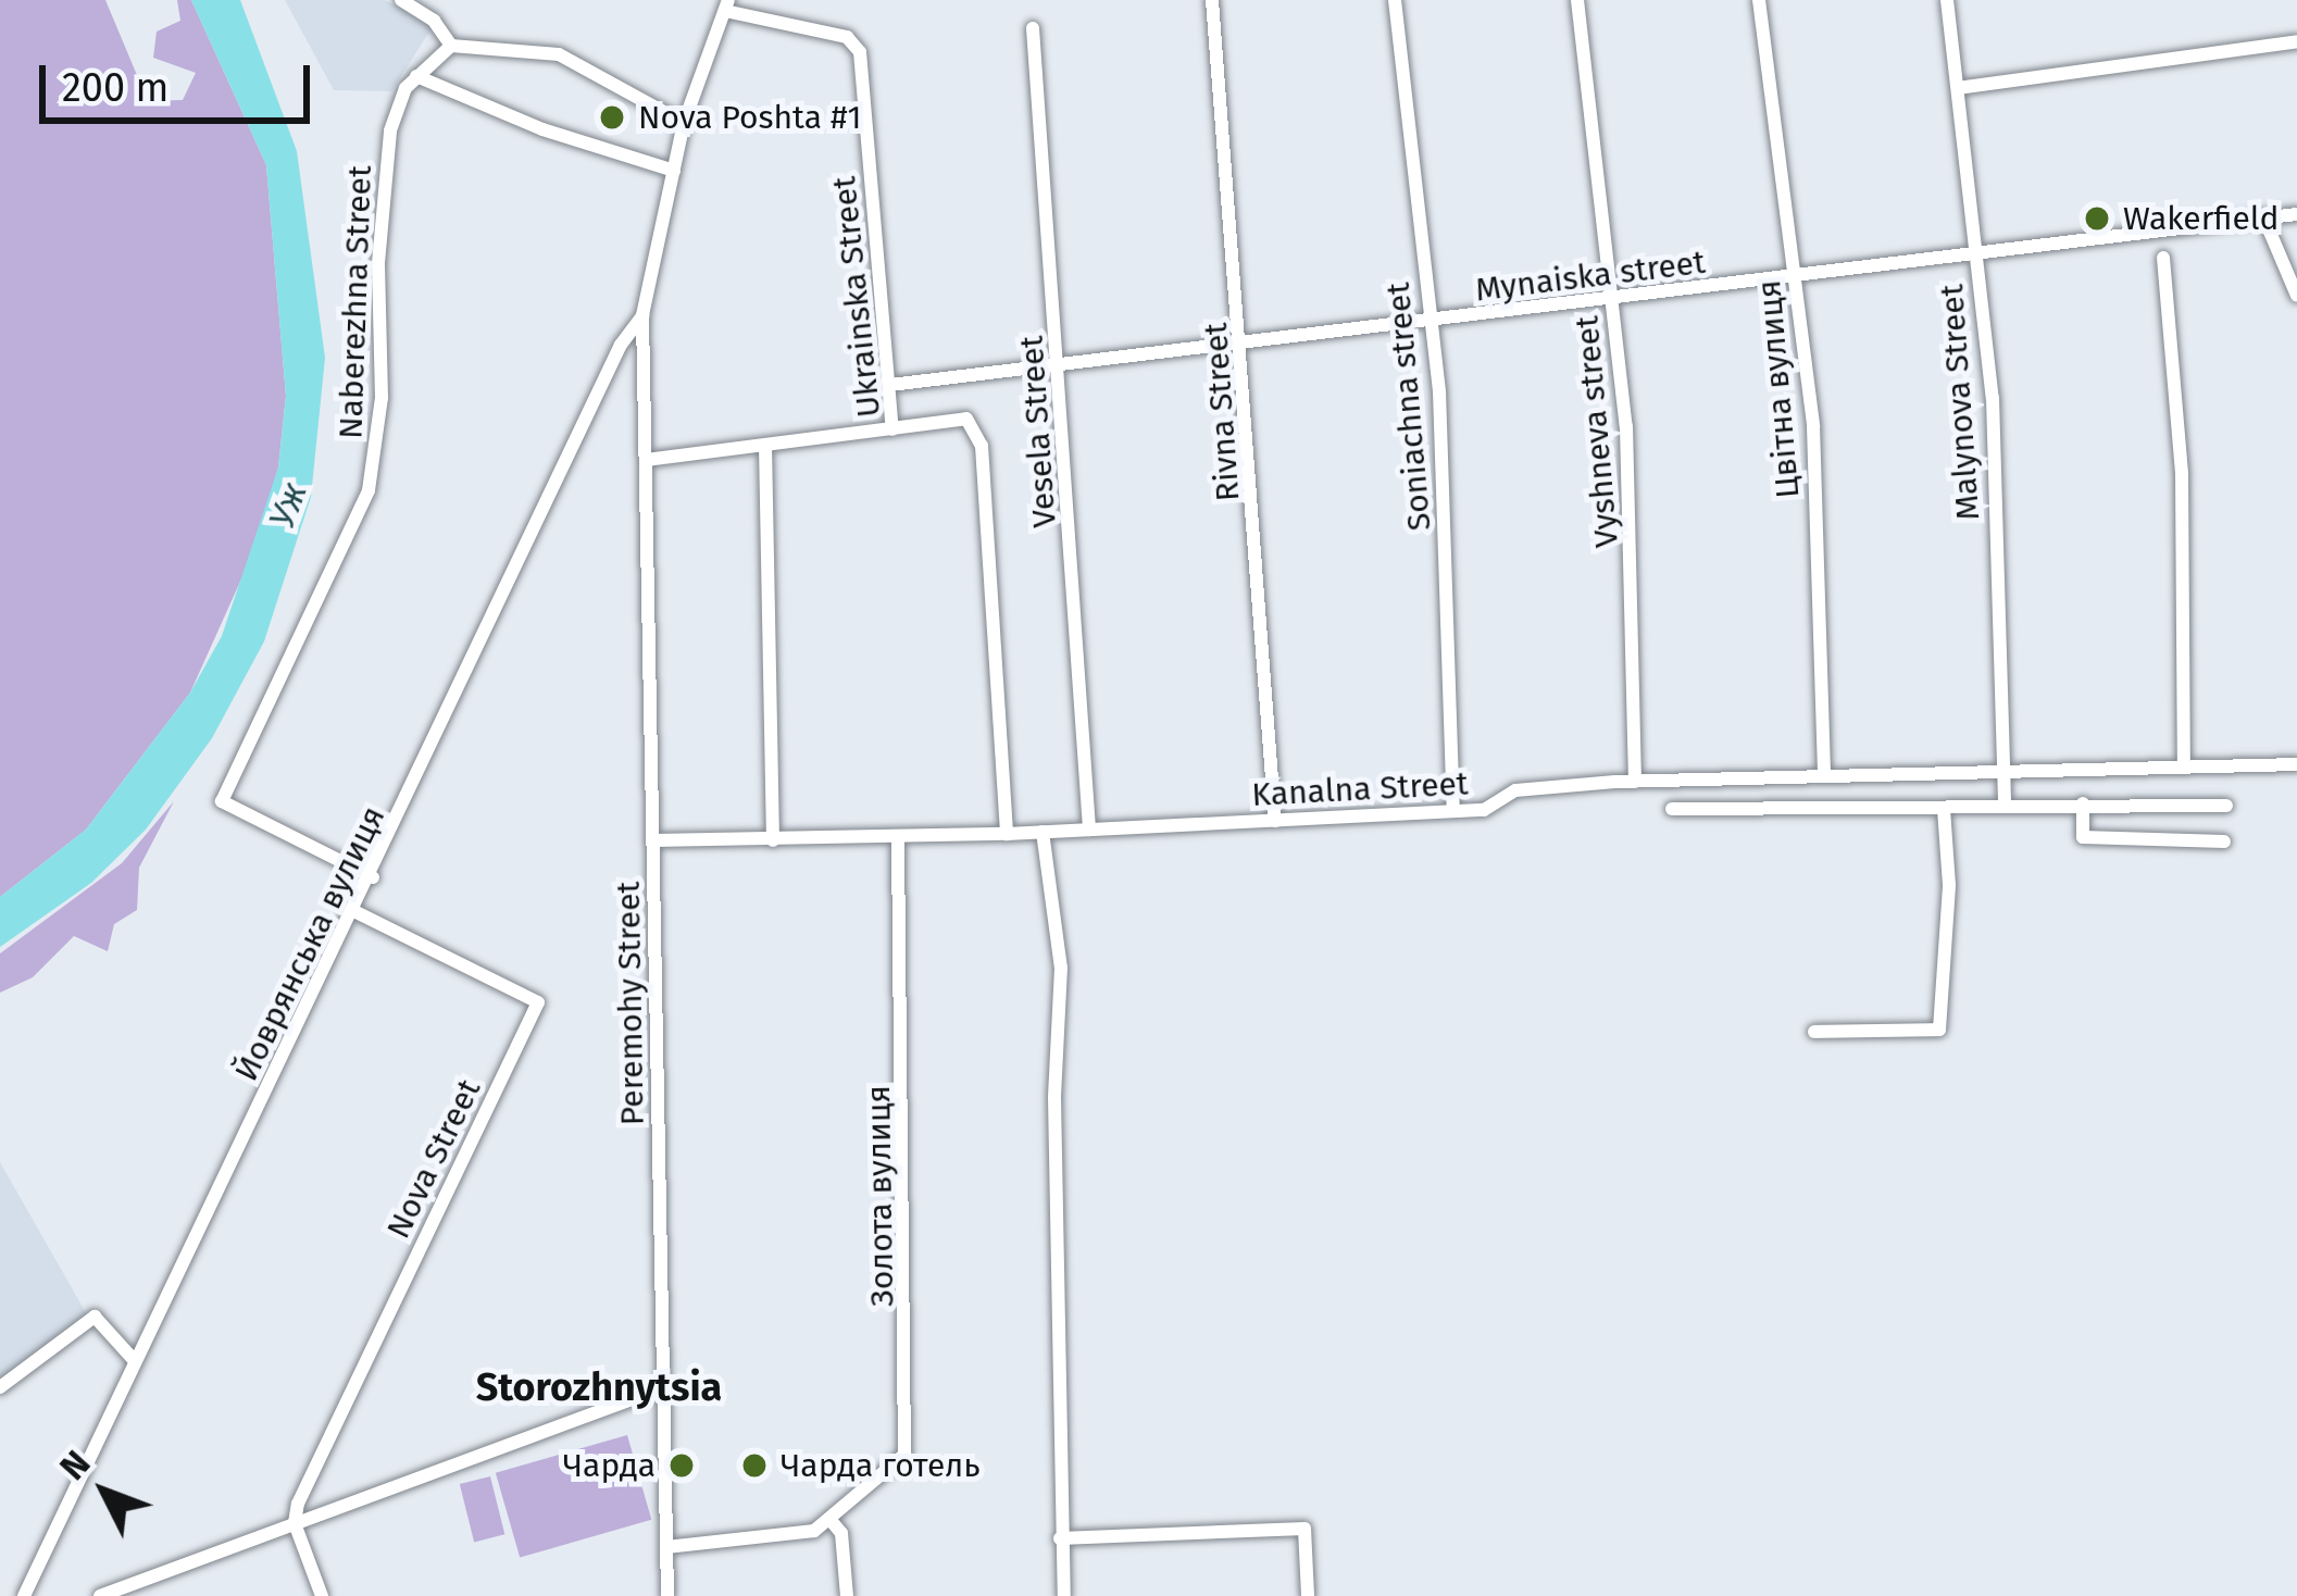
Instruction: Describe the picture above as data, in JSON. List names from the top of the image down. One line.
{"streets":{"street":["Mynaiska street","Ukrainska Street","Naberezhna Street","Цвітна вулиця","Malynova Street","Soniachna street","Rivna Street","Vesela Street","Vyshneva street","Kanalna Street","Йоврянська вулиця","Peremohy Street","Nova Street","Золота вулиця"]},"crossings":[["Mynaiska street","Ukrainska Street"],["Mynaiska street","Цвітна вулиця"],["Mynaiska street","Malynova Street"],["Mynaiska street","Soniachna street"],["Mynaiska street","Rivna Street"],["Mynaiska street","Vesela Street"],["Mynaiska street","Vyshneva street"],["Ukrainska Street","Kanalna Street"],["Ukrainska Street","Peremohy Street"],["Naberezhna Street","Йоврянська вулиця"],["Цвітна вулиця","Kanalna Street"],["Malynova Street","Kanalna Street"],["Soniachna street","Kanalna Street"],["Rivna Street","Kanalna Street"],["Vesela Street","Kanalna Street"],["Vyshneva street","Kanalna Street"],["Kanalna Street","Peremohy Street"],["Kanalna Street","Золота вулиця"],["Йоврянська вулиця","Peremohy Street"],["Йоврянська вулиця","Nova Street"]],"districts":["Storozhnytsia"],"water":["Уж"],"places":["Nova Poshta #1","Wakerfield","Чарда","Чарда готель"],"scale_bar":"200 m","north":"top left"}
